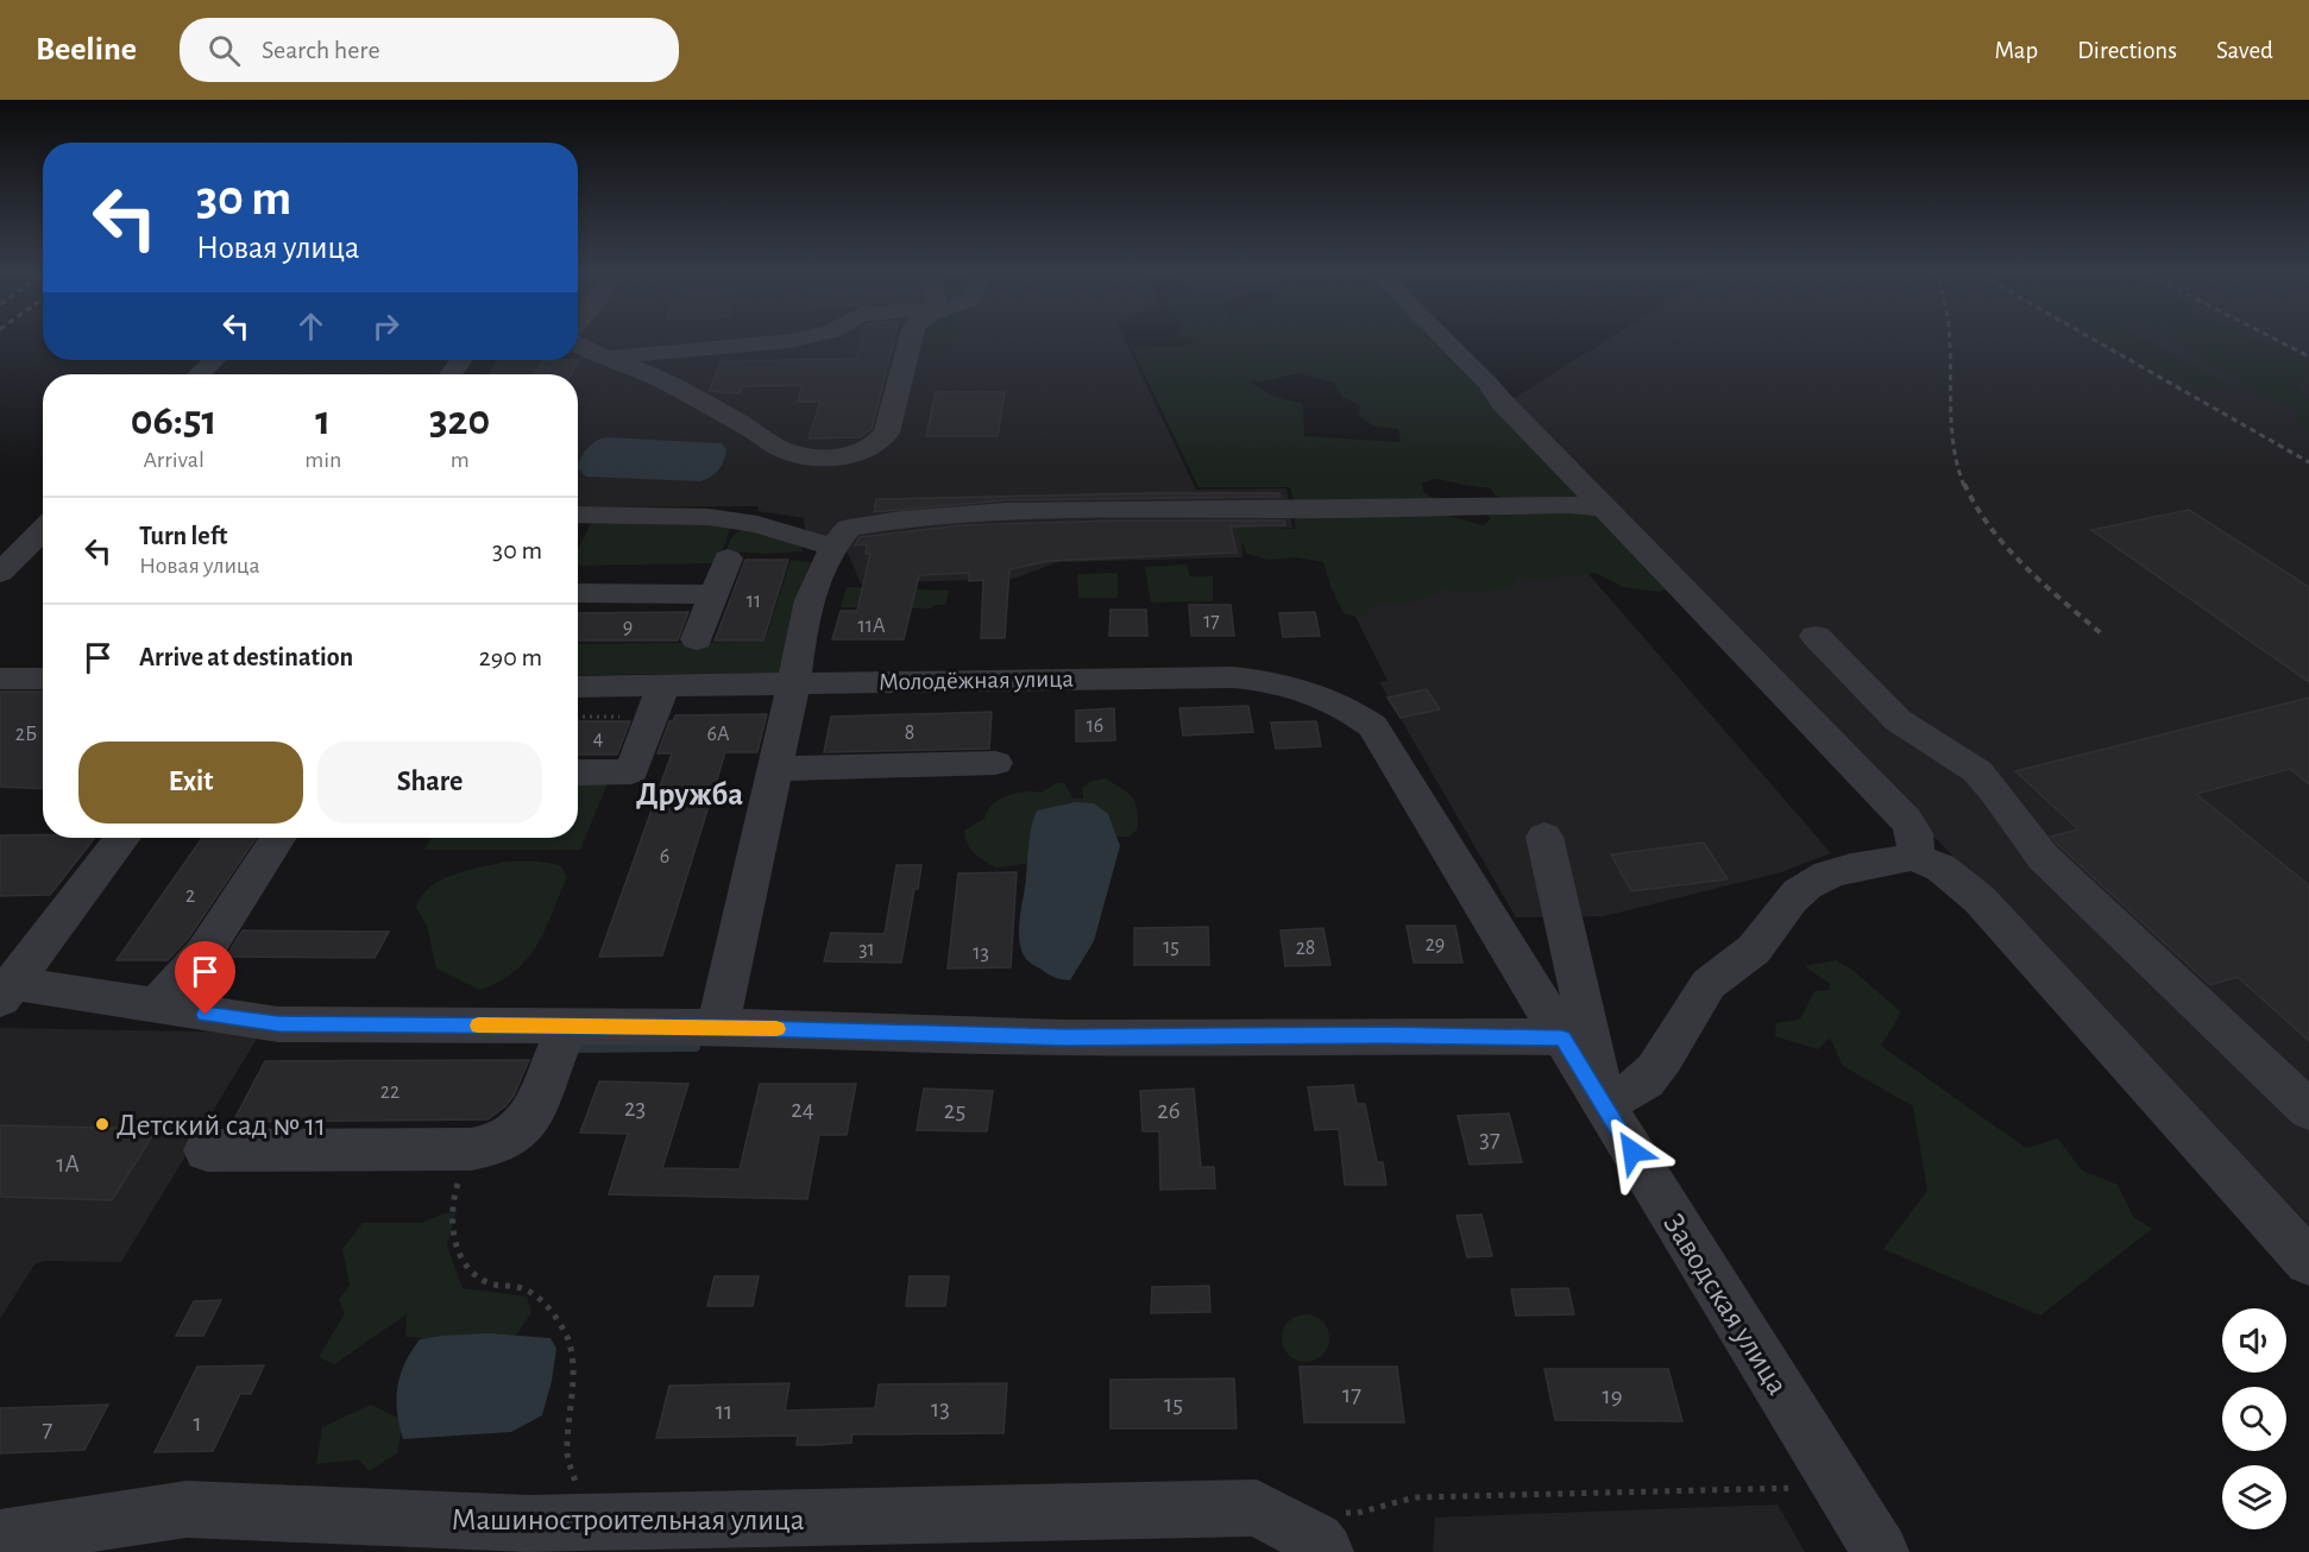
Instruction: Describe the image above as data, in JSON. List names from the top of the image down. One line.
{"streets":{"street":["Молодёжная улица","Заводская улица","Машиностроительная улица"]},"crossings":[["Молодёжная улица","Заводская улица"]],"districts":["Дружба"],"places":["Детский сад № 11"],"house_numbers":["11","17","11А","9","16","8","2Б","6А","4","6","2","29","15","28","31","13","22","23","24","25","26","37","1А","17","19","15","13","11","1","7"],"page":{"header":"Beeline","search":"Search here","nav":["Map","Directions","Saved"],"turn":["30 m","Новая улица"],"eta":["06:51","Arrival","1","min","320","m"],"list":[{"name":"Turn left","note":"Новая улица","value":"30 m"},{"name":"Arrive at destination","value":"290 m"}],"buttons":["Exit","Share"]}}
